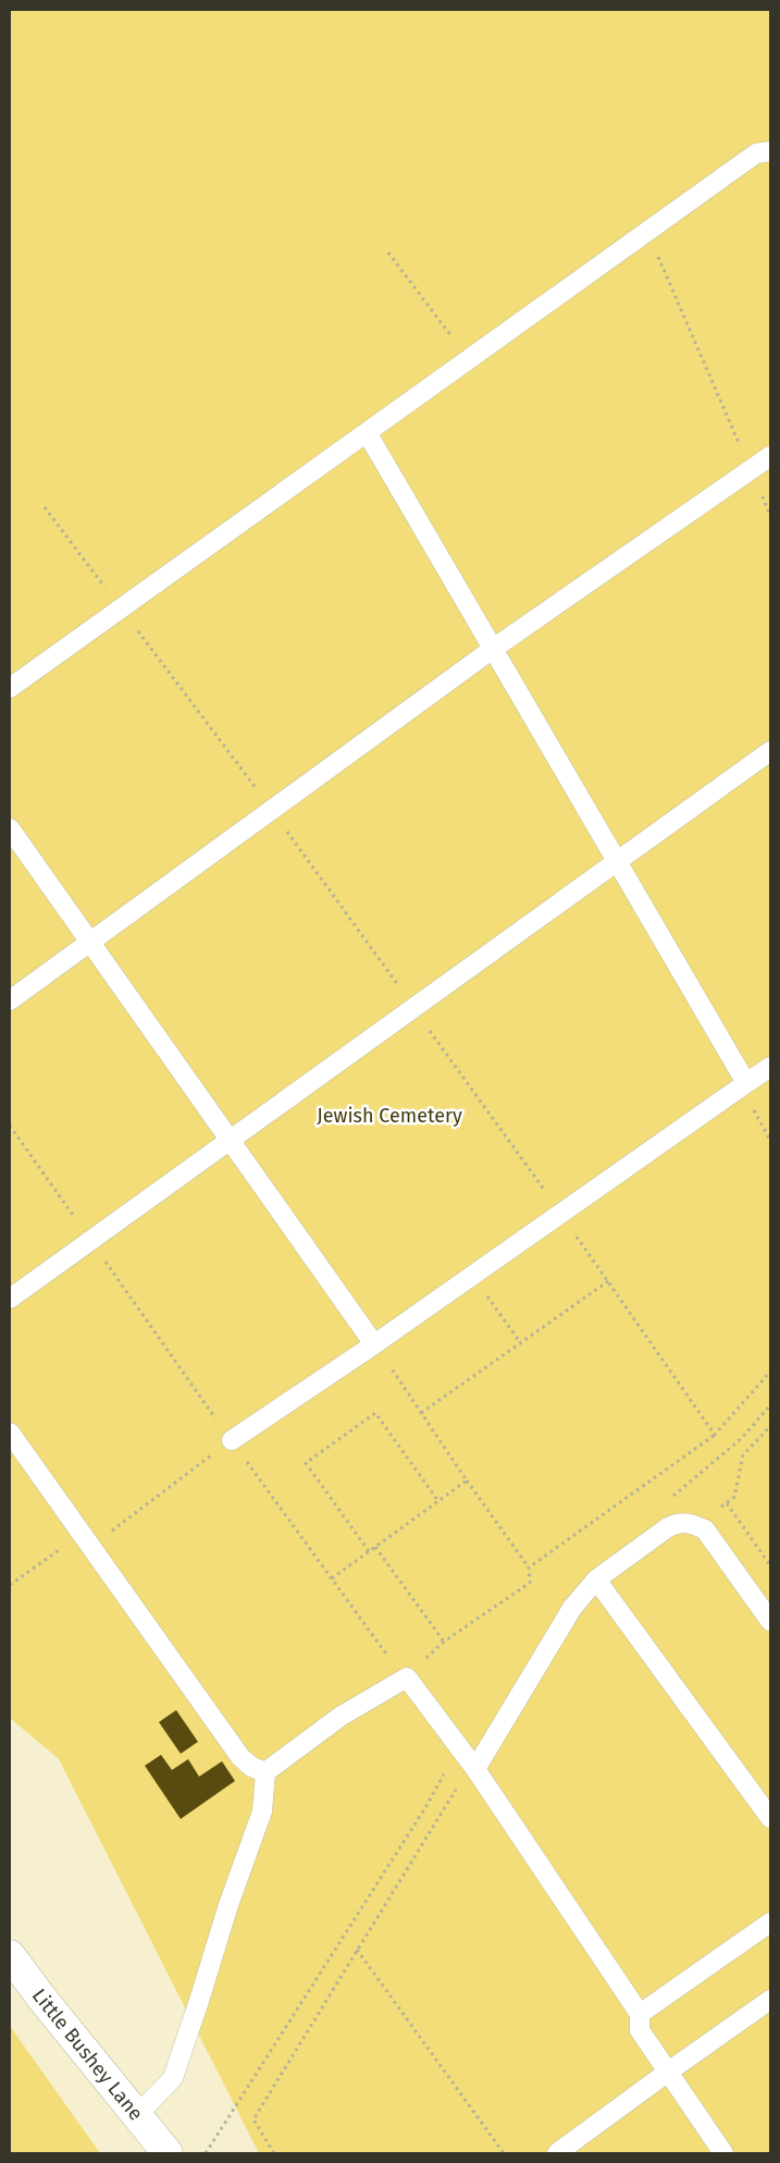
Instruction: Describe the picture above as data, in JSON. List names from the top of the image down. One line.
{"streets":{"street":["Little Bushey Lane"]},"parks":["Jewish Cemetery"]}
